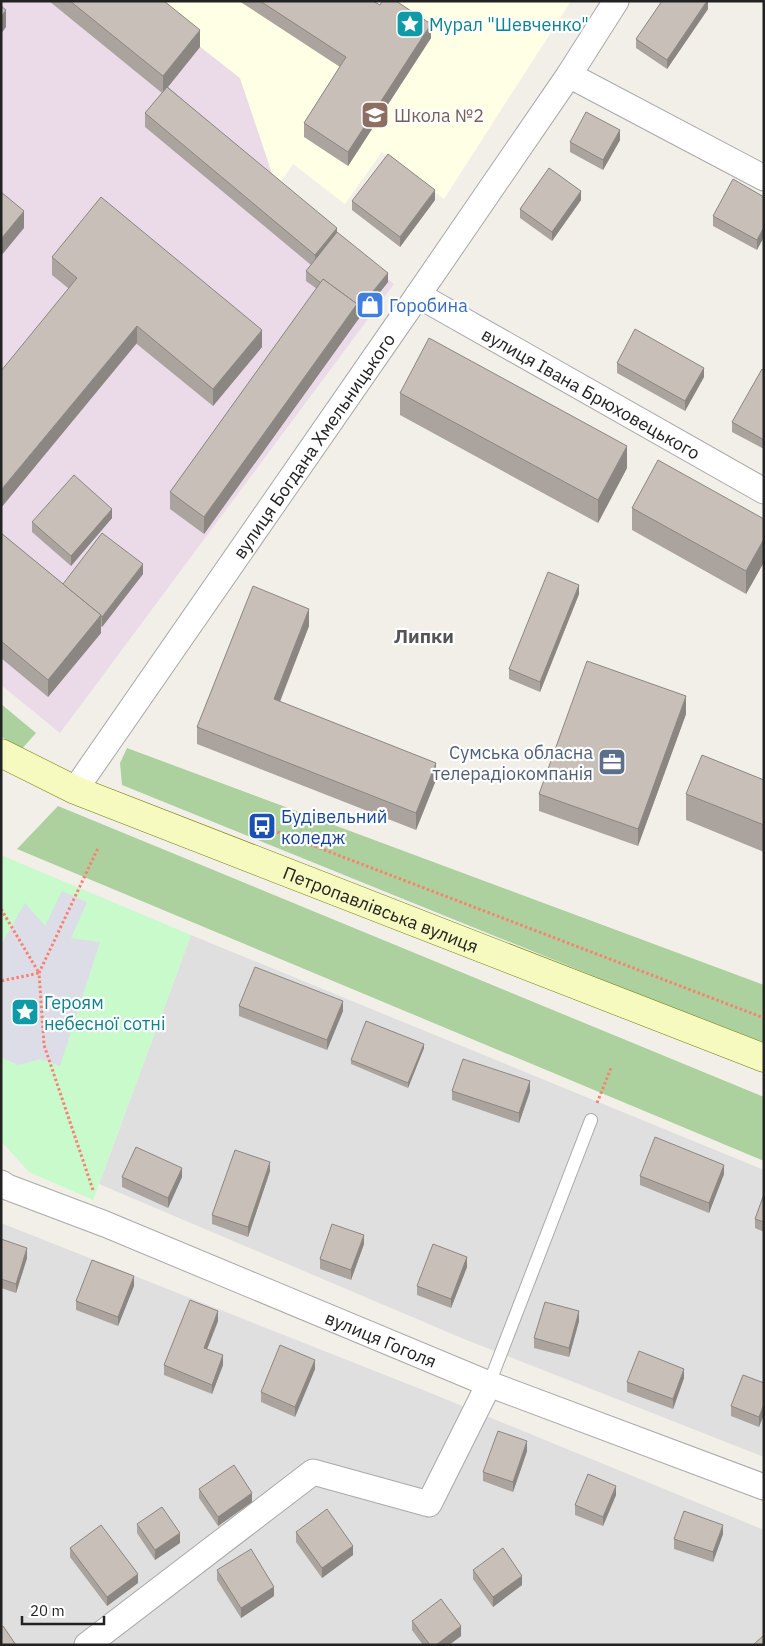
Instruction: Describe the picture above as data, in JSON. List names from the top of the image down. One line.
{"streets":{"main road":["Петропавлівська вулиця"],"street":["вулиця Івана Брюховецького","вулиця Богдана Хмельницького","вулиця Гоголя"]},"crossings":[["вулиця Івана Брюховецького","вулиця Богдана Хмельницького"],["вулиця Богдана Хмельницького","Петропавлівська вулиця"]],"districts":["Липки"],"places":{"place":["Мурал \"Шевченко\"","Героям небесної сотні"],"school or university":["Школа №2"],"shop":["Горобина"],"office":["Сумська обласна телерадіокомпанія"],"bus stop":["Будівельний коледж"]},"scale_bar":"20 m"}
